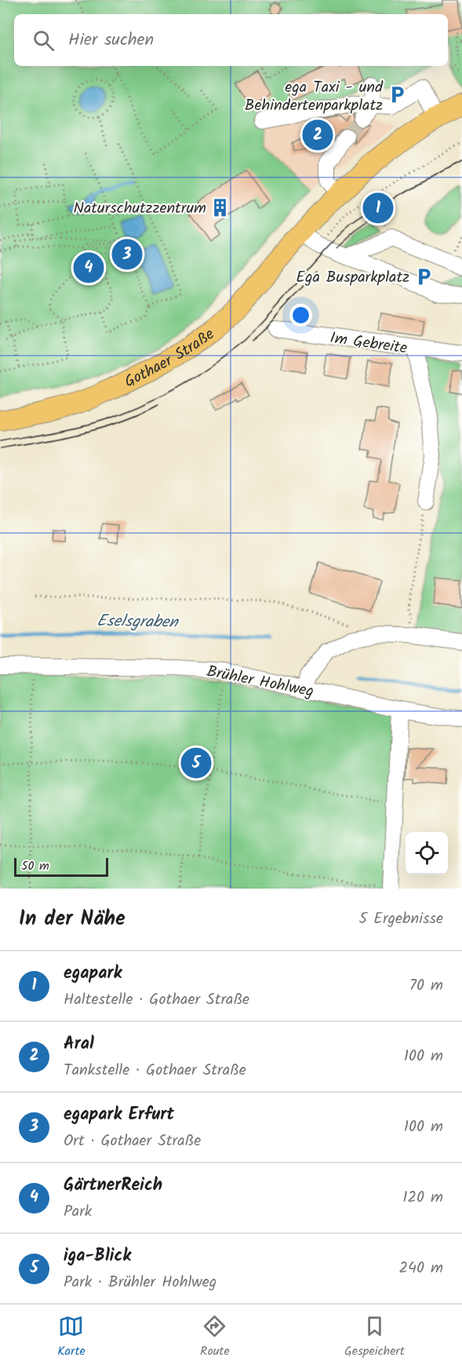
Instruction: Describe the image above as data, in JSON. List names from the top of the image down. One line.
{"streets":{"main road":["Gothaer Straße"],"street":["Im Gebreite","Brühler Hohlweg"]},"water":["Eselsgraben"],"places":{"parking":["ega Taxi - und Behindertenparkplatz","Ega Busparkplatz"],"building":["Naturschutzzentrum"]},"scale_bar":"50 m","page":{"search":"Hier suchen","pins":["2","1","3","4","5"],"scale":"50 m","heading":["In der Nähe","5 Ergebnisse"],"list":[{"mark":"1","name":"egapark","note":"Haltestelle · Gothaer Straße","value":"70 m"},{"mark":"2","name":"Aral","note":"Tankstelle · Gothaer Straße","value":"100 m"},{"mark":"3","name":"egapark Erfurt","note":"Ort · Gothaer Straße","value":"100 m"},{"mark":"4","name":"GärtnerReich","note":"Park","value":"120 m"},{"mark":"5","name":"iga-Blick","note":"Park · Brühler Hohlweg","value":"240 m"}],"nav":["Karte","Route","Gespeichert"]}}
